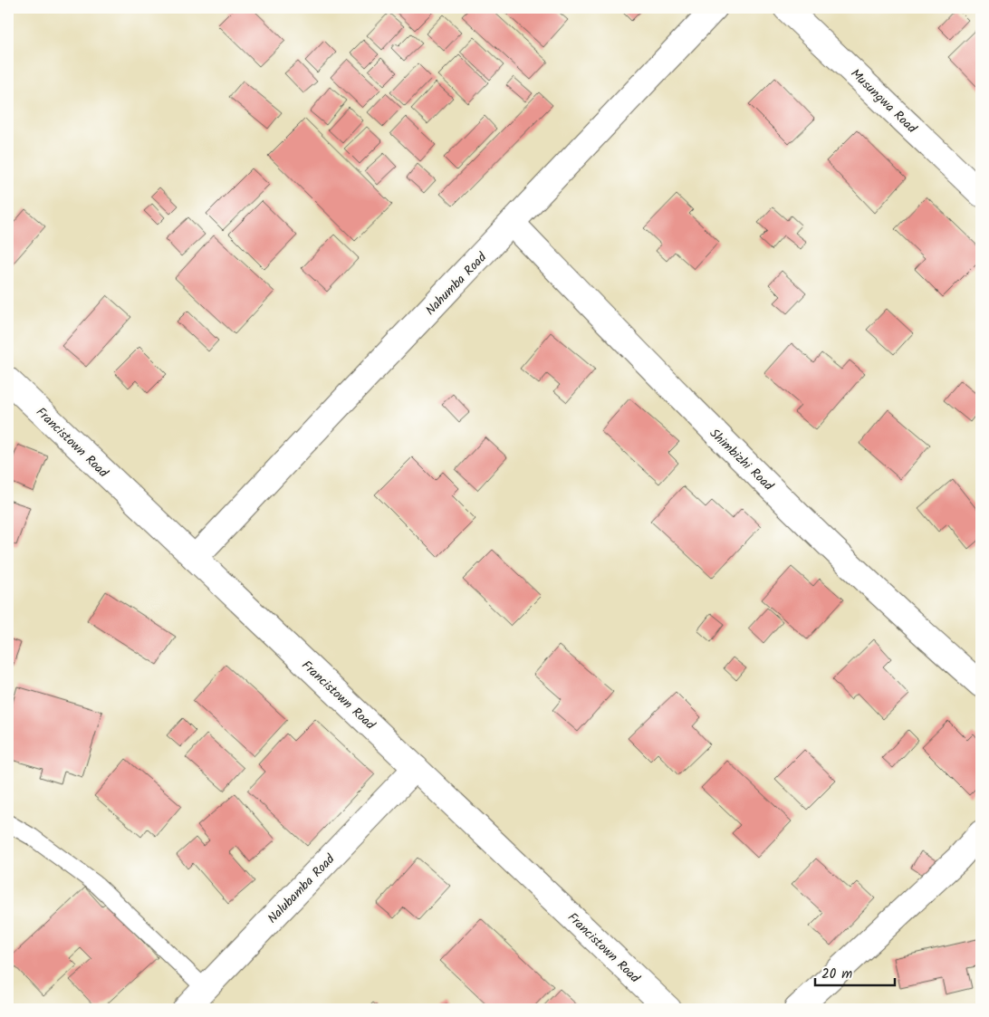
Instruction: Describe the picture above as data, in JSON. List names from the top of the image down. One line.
{"streets":{"street":["Musungwa Road","Nahumba Road","Francistown Road","Shimbizhi Road","Nalubamba Road"]},"crossings":[["Nahumba Road","Francistown Road"],["Nahumba Road","Shimbizhi Road"],["Francistown Road","Nalubamba Road"]],"scale_bar":"20 m"}
